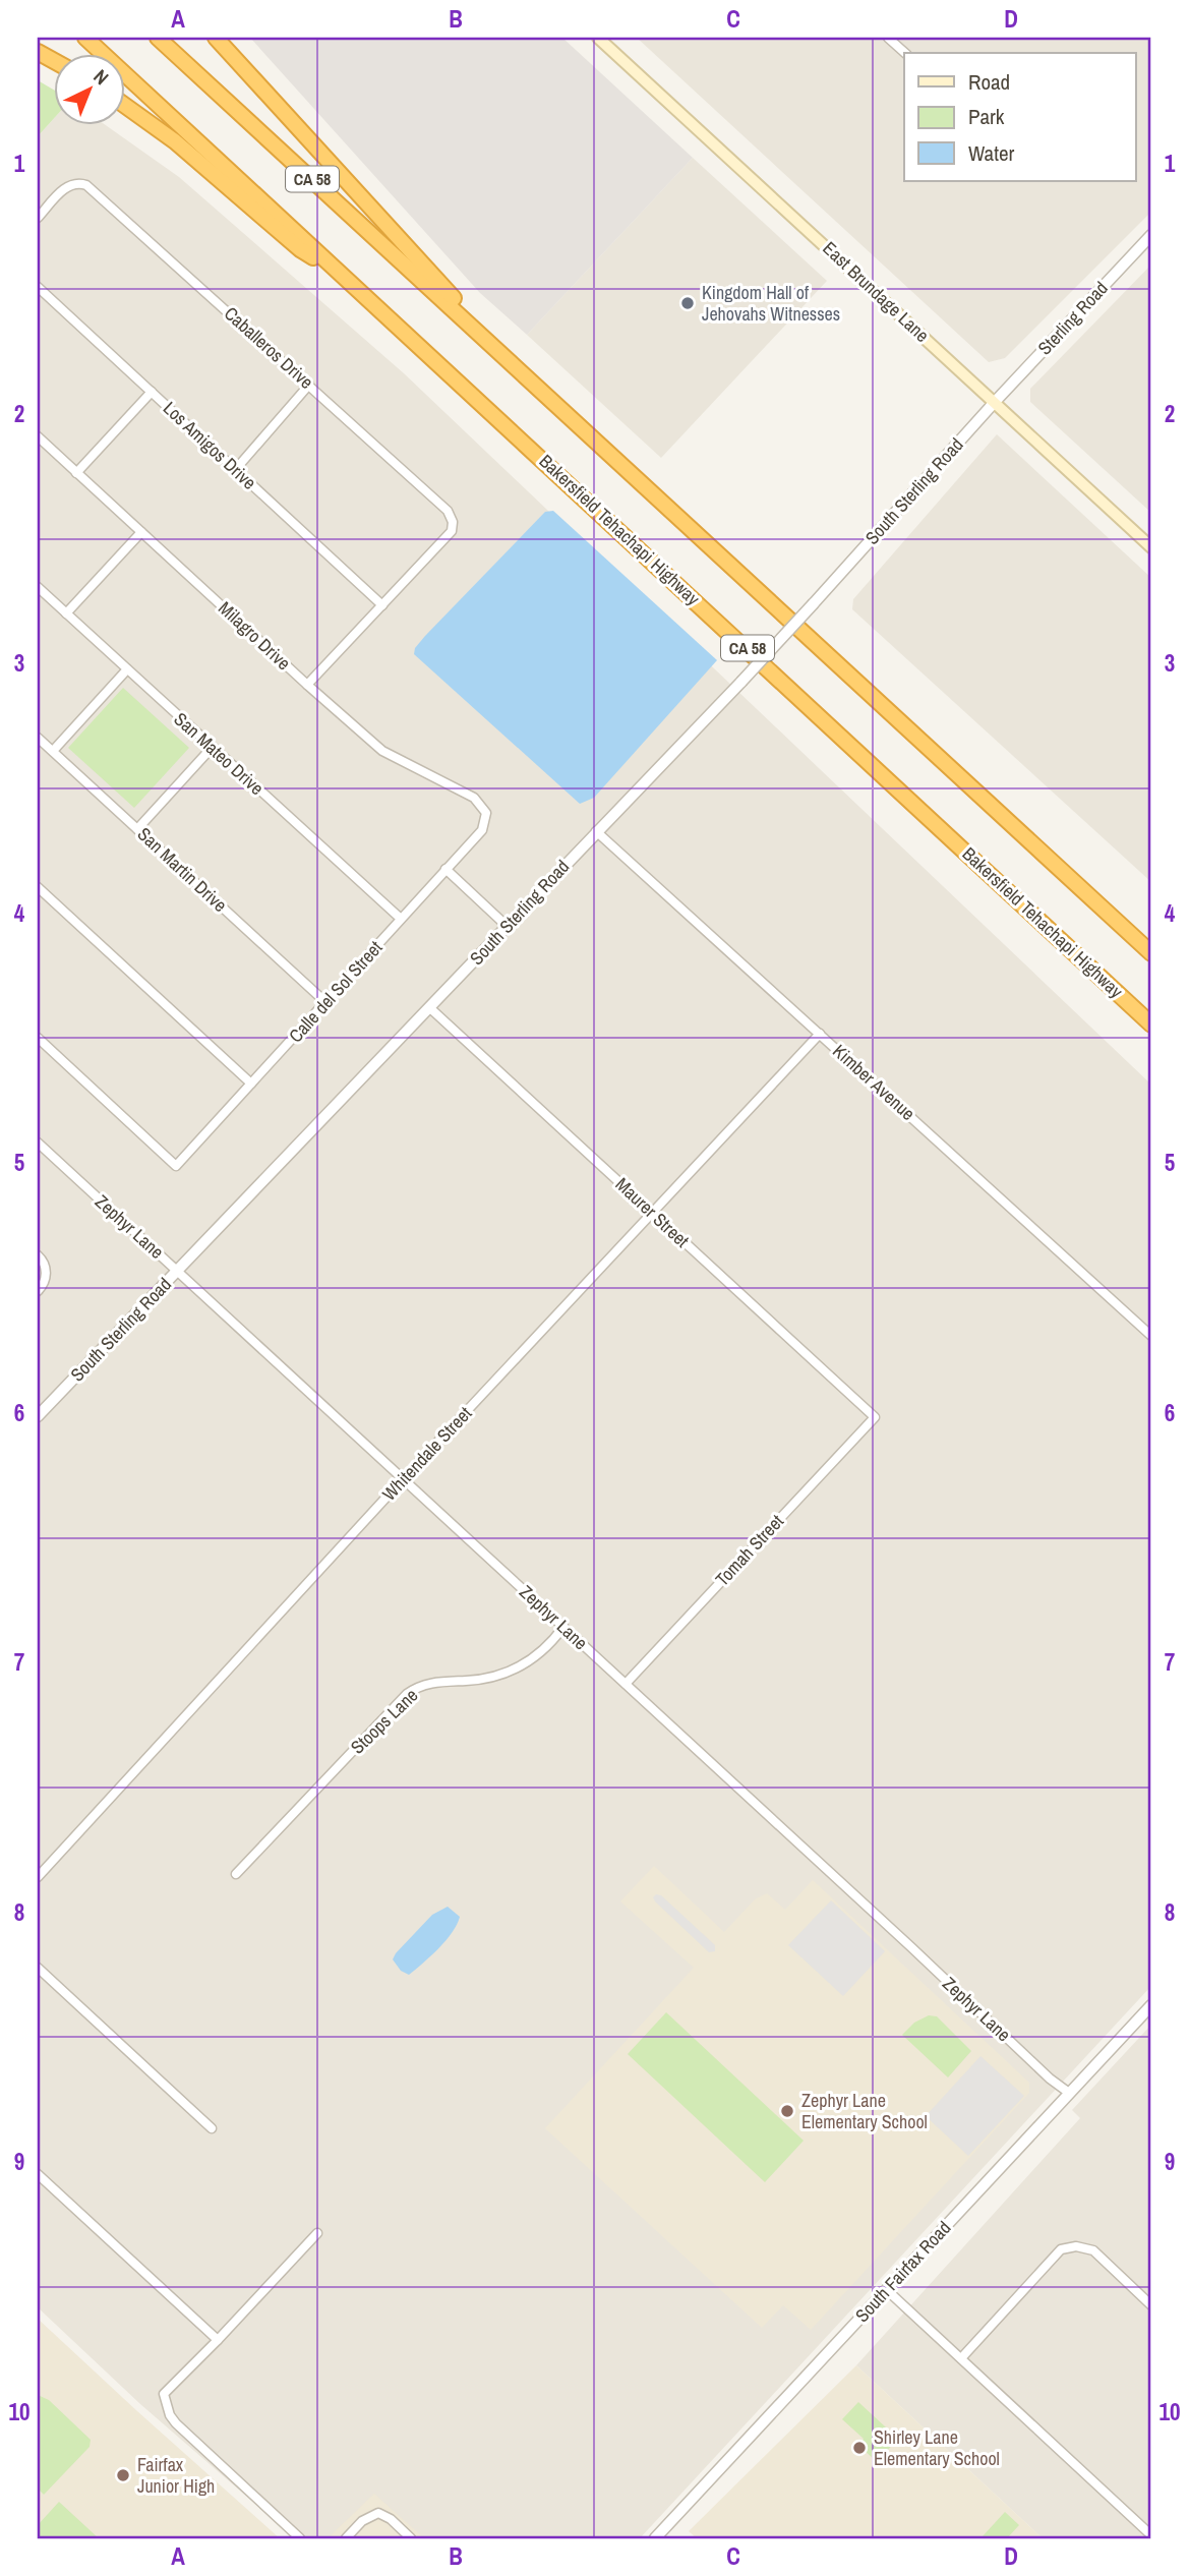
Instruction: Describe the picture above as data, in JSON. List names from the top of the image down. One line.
{"streets":{"highway":["CA 58","Bakersfield Tehachapi Highway"],"main road":["East Brundage Lane"],"street":["Sterling Road","Caballeros Drive","Los Amigos Drive","South Sterling Road","Milagro Drive","San Mateo Drive","San Martin Drive","Calle del Sol Street","Kimber Avenue","Maurer Street","Zephyr Lane","Whitendale Street","Tomah Street","Stoops Lane","South Fairfax Road"]},"crossings":[["East Brundage Lane","Sterling Road"],["East Brundage Lane","South Sterling Road"],["Sterling Road","South Sterling Road"],["Caballeros Drive","Los Amigos Drive"],["South Sterling Road","Kimber Avenue"],["South Sterling Road","Maurer Street"],["South Sterling Road","Zephyr Lane"],["Milagro Drive","Calle del Sol Street"],["San Mateo Drive","Calle del Sol Street"],["San Martin Drive","Calle del Sol Street"],["Kimber Avenue","Whitendale Street"],["Maurer Street","Whitendale Street"],["Maurer Street","Tomah Street"],["Zephyr Lane","Whitendale Street"],["Zephyr Lane","Tomah Street"],["Zephyr Lane","Stoops Lane"],["Zephyr Lane","South Fairfax Road"]],"places":["Kingdom Hall of Jehovahs Witnesses","Zephyr Lane Elementary School","Shirley Lane Elementary School","Fairfax Junior High"],"legend":["Road","Park","Water"],"north":"top right","grid":{"columns":["A","B","C","D"],"rows":["1","2","3","4","5","6","7","8","9","10"]}}
